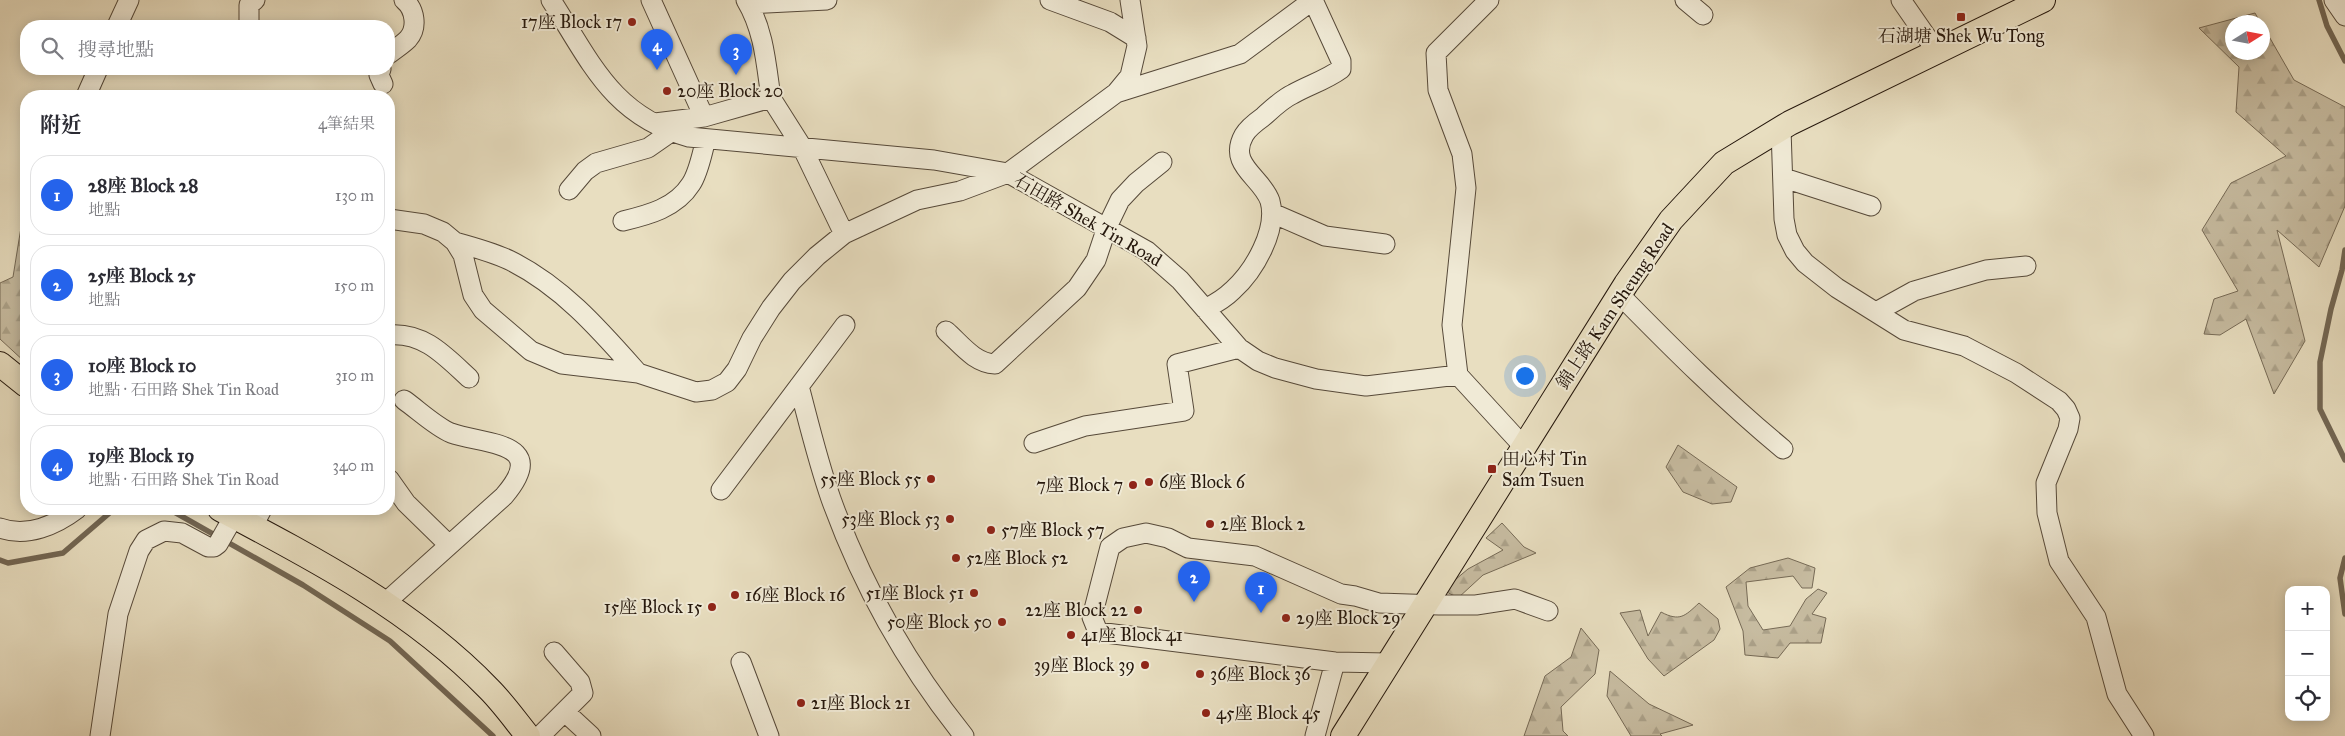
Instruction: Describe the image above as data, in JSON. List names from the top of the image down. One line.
{"streets":{"main road":["錦上路 Kam Sheung Road"],"street":["石田路 Shek Tin Road"]},"places":{"transit":["石湖塘 Shek Wu Tong","田心村 Tin Sam Tsuen"],"other":["17座 Block 17","20座 Block 20","55座 Block 55","6座 Block 6","7座 Block 7","53座 Block 53","2座 Block 2","57座 Block 57","52座 Block 52","51座 Block 51","16座 Block 16","15座 Block 15","22座 Block 22","29座 Block 29","50座 Block 50","41座 Block 41","39座 Block 39","36座 Block 36","21座 Block 21","45座 Block 45"]},"north":"right","page":{"search":"搜尋地點","pins":["4","3","2","1"],"heading":["附近","4筆結果"],"list":[{"mark":"1","name":"28座 Block 28","note":"地點","value":"130 m"},{"mark":"2","name":"25座 Block 25","note":"地點","value":"150 m"},{"mark":"3","name":"10座 Block 10","note":"地點 · 石田路 Shek Tin Road","value":"310 m"},{"mark":"4","name":"19座 Block 19","note":"地點 · 石田路 Shek Tin Road","value":"340 m"}],"map_buttons":["+","−"]}}
